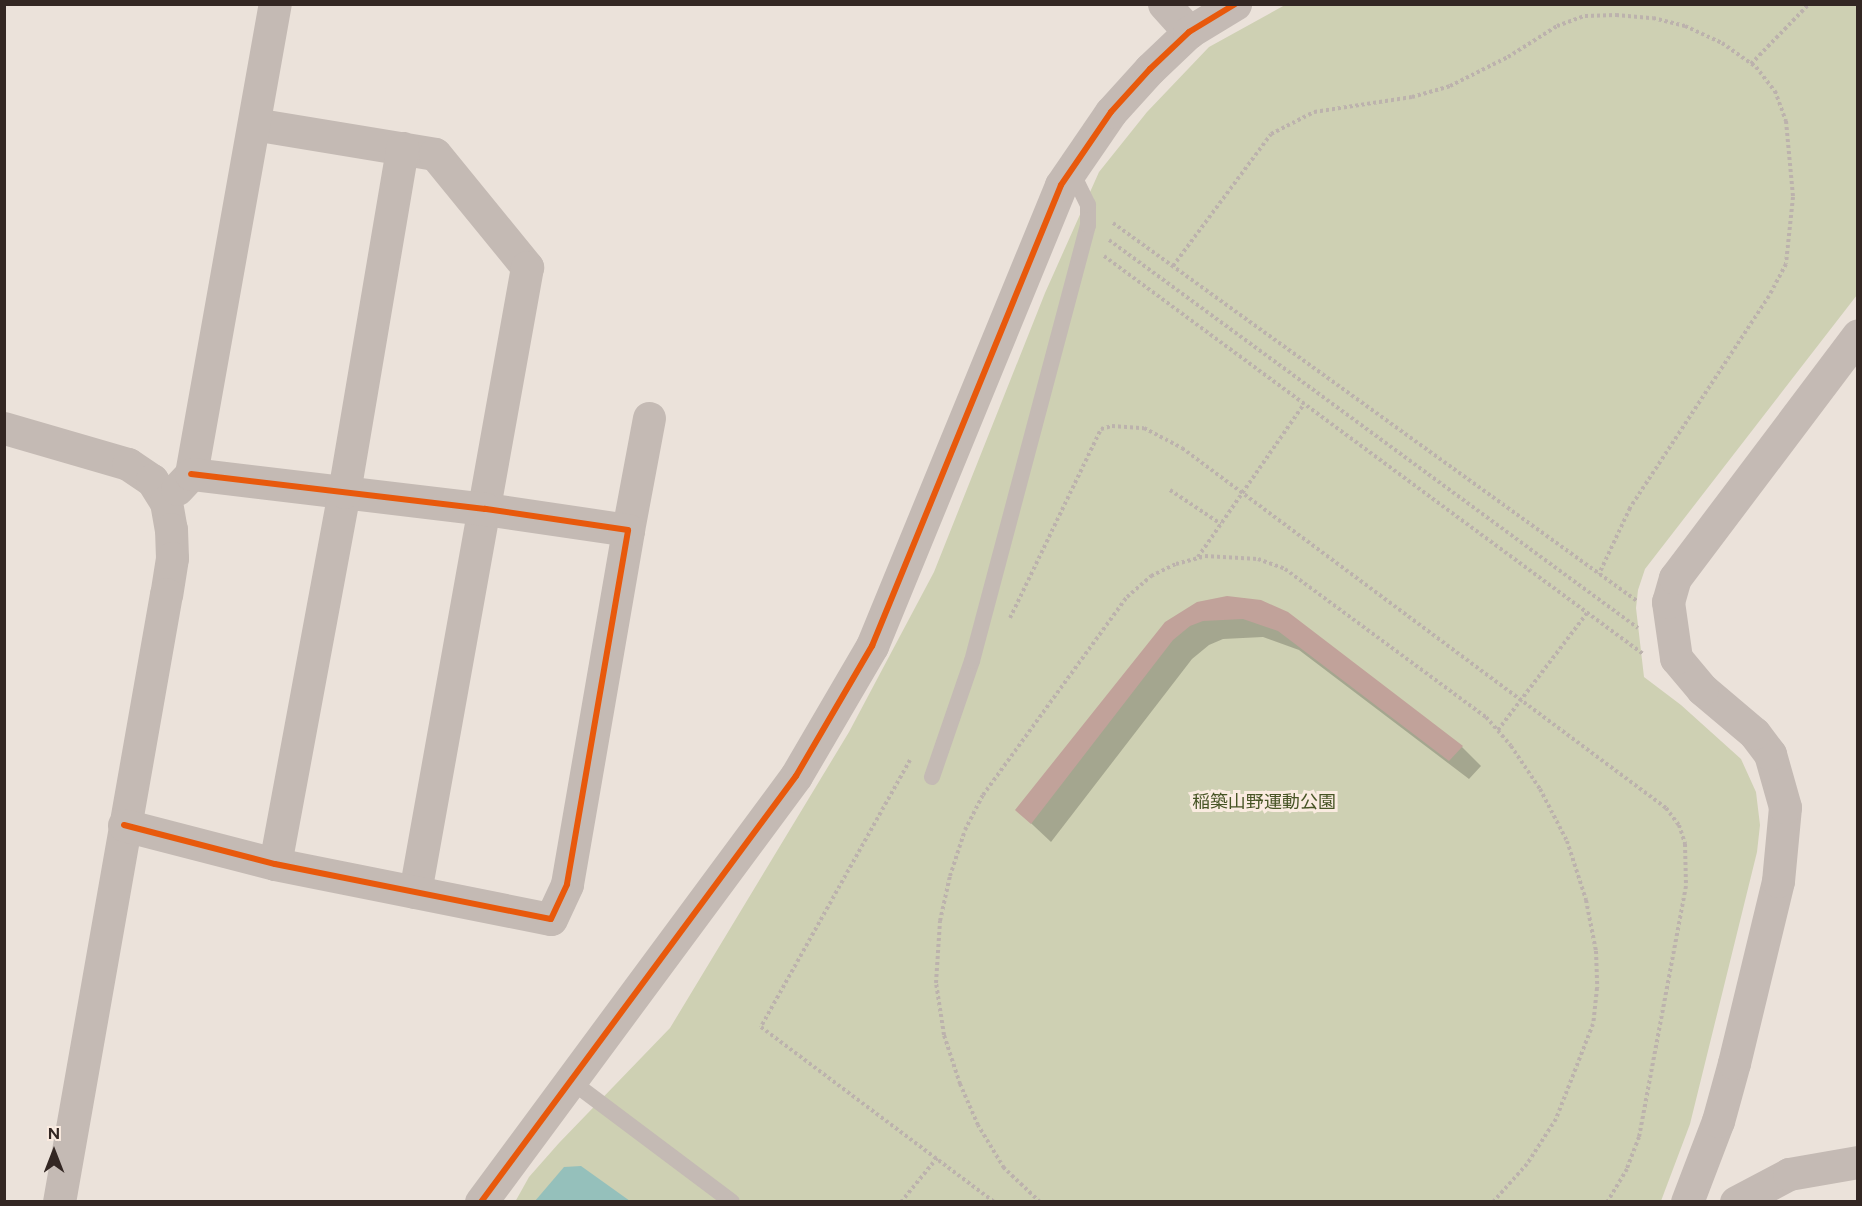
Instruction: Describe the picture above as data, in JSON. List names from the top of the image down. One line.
{"parks":["稲築山野運動公園"],"north":"top"}
